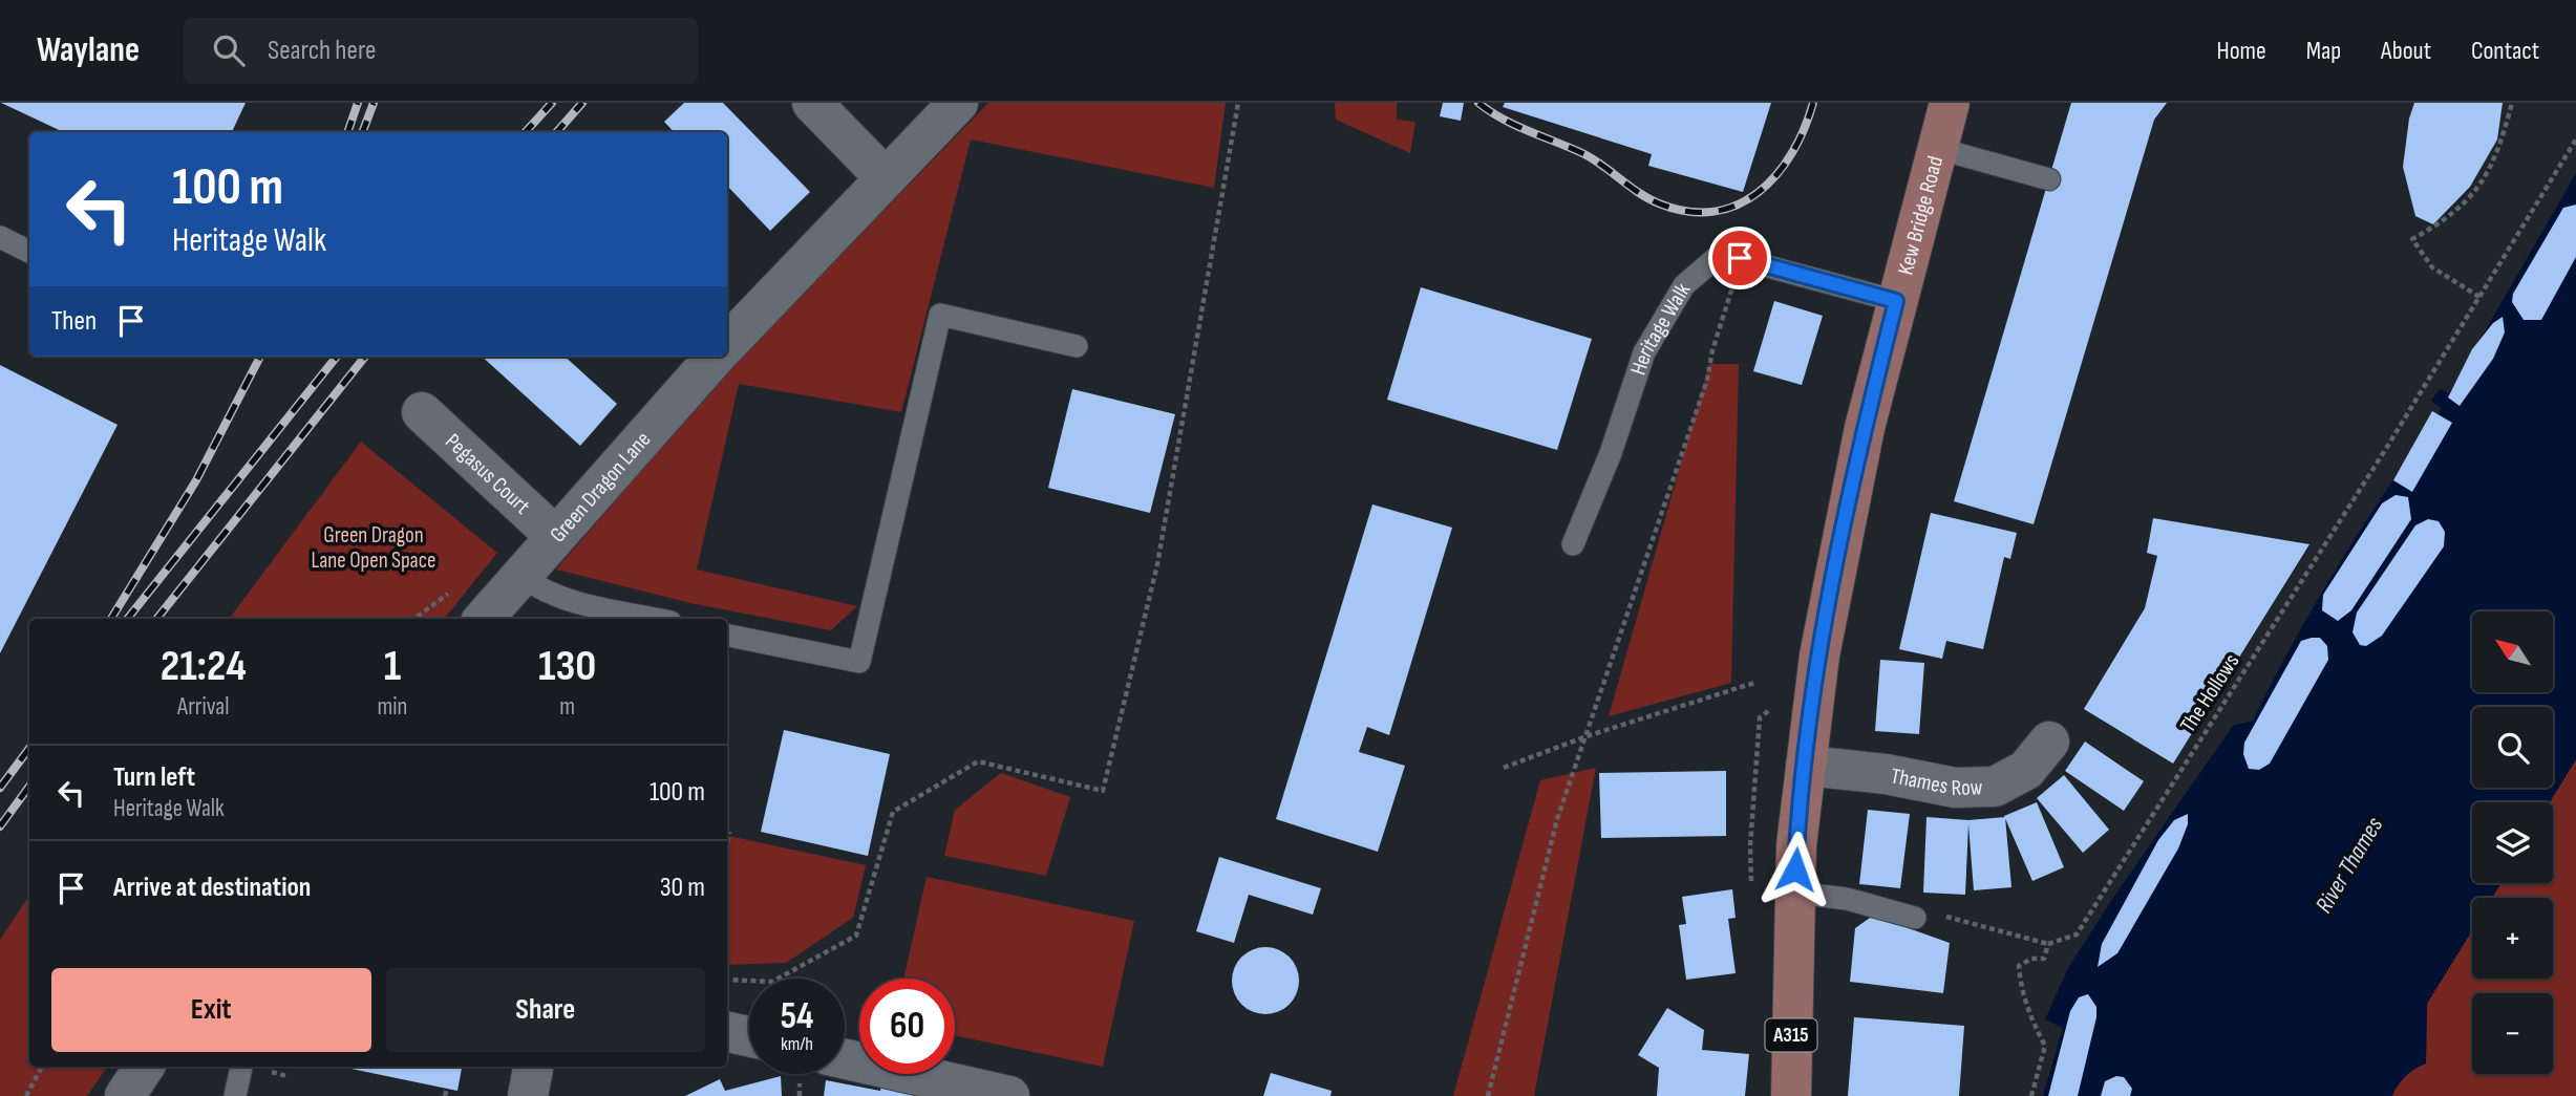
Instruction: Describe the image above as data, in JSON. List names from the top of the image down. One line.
{"streets":{"main road":["Kew Bridge Road","A315"],"street":["Pegasus Court","Green Dragon Lane","Thames Row"],"lane":["Heritage Walk"],"path":["The Hollows"]},"crossings":[["Kew Bridge Road","Heritage Walk"],["Kew Bridge Road","Thames Row"],["Kew Bridge Road","A315"],["Pegasus Court","Green Dragon Lane"]],"water":["River Thames"],"parks":["Green Dragon Lane Open Space"],"north":"top left","page":{"header":"Waylane","search":"Search here","nav":["Home","Map","About","Contact"],"turn":["100 m","Heritage Walk"],"then":"Then","map_buttons":["+","−"],"eta":["21:24","Arrival","1","min","130","m"],"list":[{"name":"Turn left","note":"Heritage Walk","value":"100 m"},{"name":"Arrive at destination","value":"30 m"}],"buttons":["Exit","Share"],"speed":"54 km/h","limit":"60"}}
